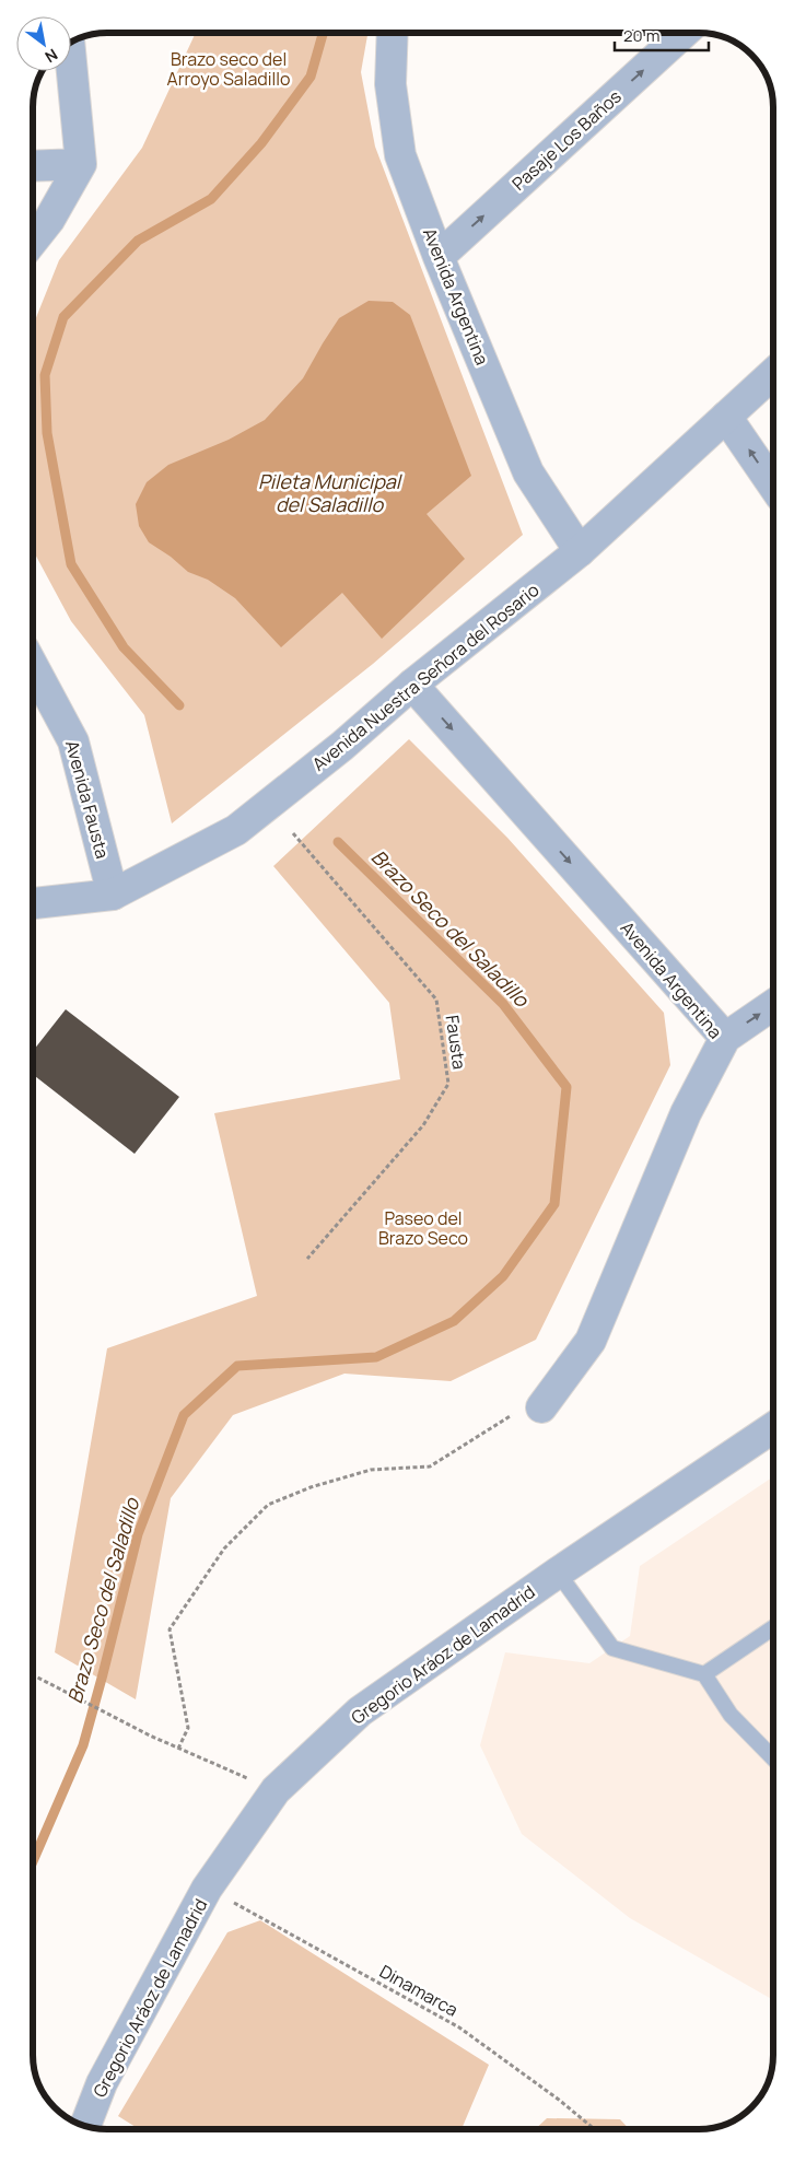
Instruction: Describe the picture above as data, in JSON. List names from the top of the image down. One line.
{"streets":{"street":["Pasaje Los Baños","Avenida Argentina","Avenida Nuestra Señora del Rosario","Avenida Fausta","Gregorio Aráoz de Lamadrid"],"path":["Fausta","Dinamarca"]},"crossings":[["Pasaje Los Baños","Avenida Argentina"],["Avenida Argentina","Avenida Nuestra Señora del Rosario"],["Avenida Nuestra Señora del Rosario","Avenida Fausta"],["Gregorio Aráoz de Lamadrid","Dinamarca"]],"one_way":["Pasaje Los Baños"],"water":["Pileta Municipal del Saladillo","Brazo Seco del Saladillo"],"parks":["Brazo seco del Arroyo Saladillo","Paseo del Brazo Seco"],"scale_bar":"20 m","north":"bottom right"}
